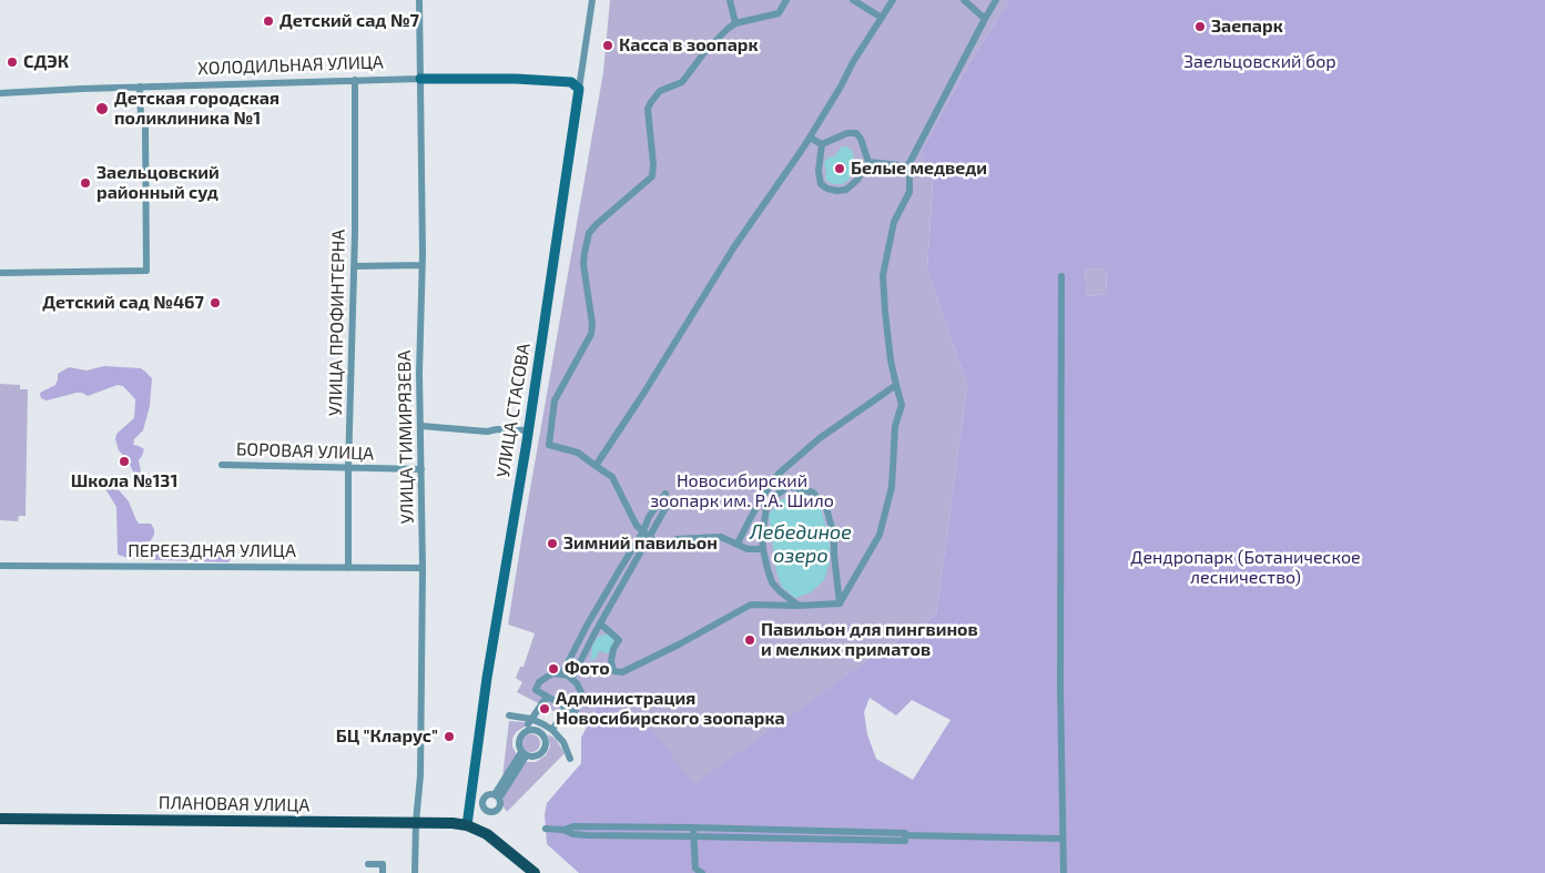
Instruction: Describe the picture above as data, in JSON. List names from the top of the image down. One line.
{"streets":{"main road":["ПЛАНОВАЯ УЛИЦА"],"street":["ХОЛОДИЛЬНАЯ УЛИЦА","УЛИЦА ПРОФИНТЕРНА","УЛИЦА СТАСОВА","УЛИЦА ТИМИРЯЗЕВА","БОРОВАЯ УЛИЦА","ПЕРЕЕЗДНАЯ УЛИЦА"]},"crossings":[["ХОЛОДИЛЬНАЯ УЛИЦА","УЛИЦА ПРОФИНТЕРНА"],["ХОЛОДИЛЬНАЯ УЛИЦА","УЛИЦА СТАСОВА"],["ХОЛОДИЛЬНАЯ УЛИЦА","УЛИЦА ТИМИРЯЗЕВА"],["УЛИЦА ПРОФИНТЕРНА","БОРОВАЯ УЛИЦА"],["УЛИЦА ПРОФИНТЕРНА","ПЕРЕЕЗДНАЯ УЛИЦА"],["УЛИЦА СТАСОВА","ПЛАНОВАЯ УЛИЦА"],["УЛИЦА ТИМИРЯЗЕВА","БОРОВАЯ УЛИЦА"],["УЛИЦА ТИМИРЯЗЕВА","ПЕРЕЕЗДНАЯ УЛИЦА"],["УЛИЦА ТИМИРЯЗЕВА","ПЛАНОВАЯ УЛИЦА"]],"water":["Лебединое озеро"],"parks":["Заельцовский бор","Новосибирский зоопарк им. Р.А. Шило","Дендропарк (Ботаническое лесничество)"],"places":["Детский сад №7","Заепарк","Касса в зоопарк","СДЭК","Детская городская поликлиника №1","Белые медведи","Заельцовский районный суд","Детский сад №467","Школа №131","Зимний павильон","Павильон для пингвинов и мелких приматов","Фото","Администрация Новосибирского зоопарка","БЦ \"Кларус\""]}
